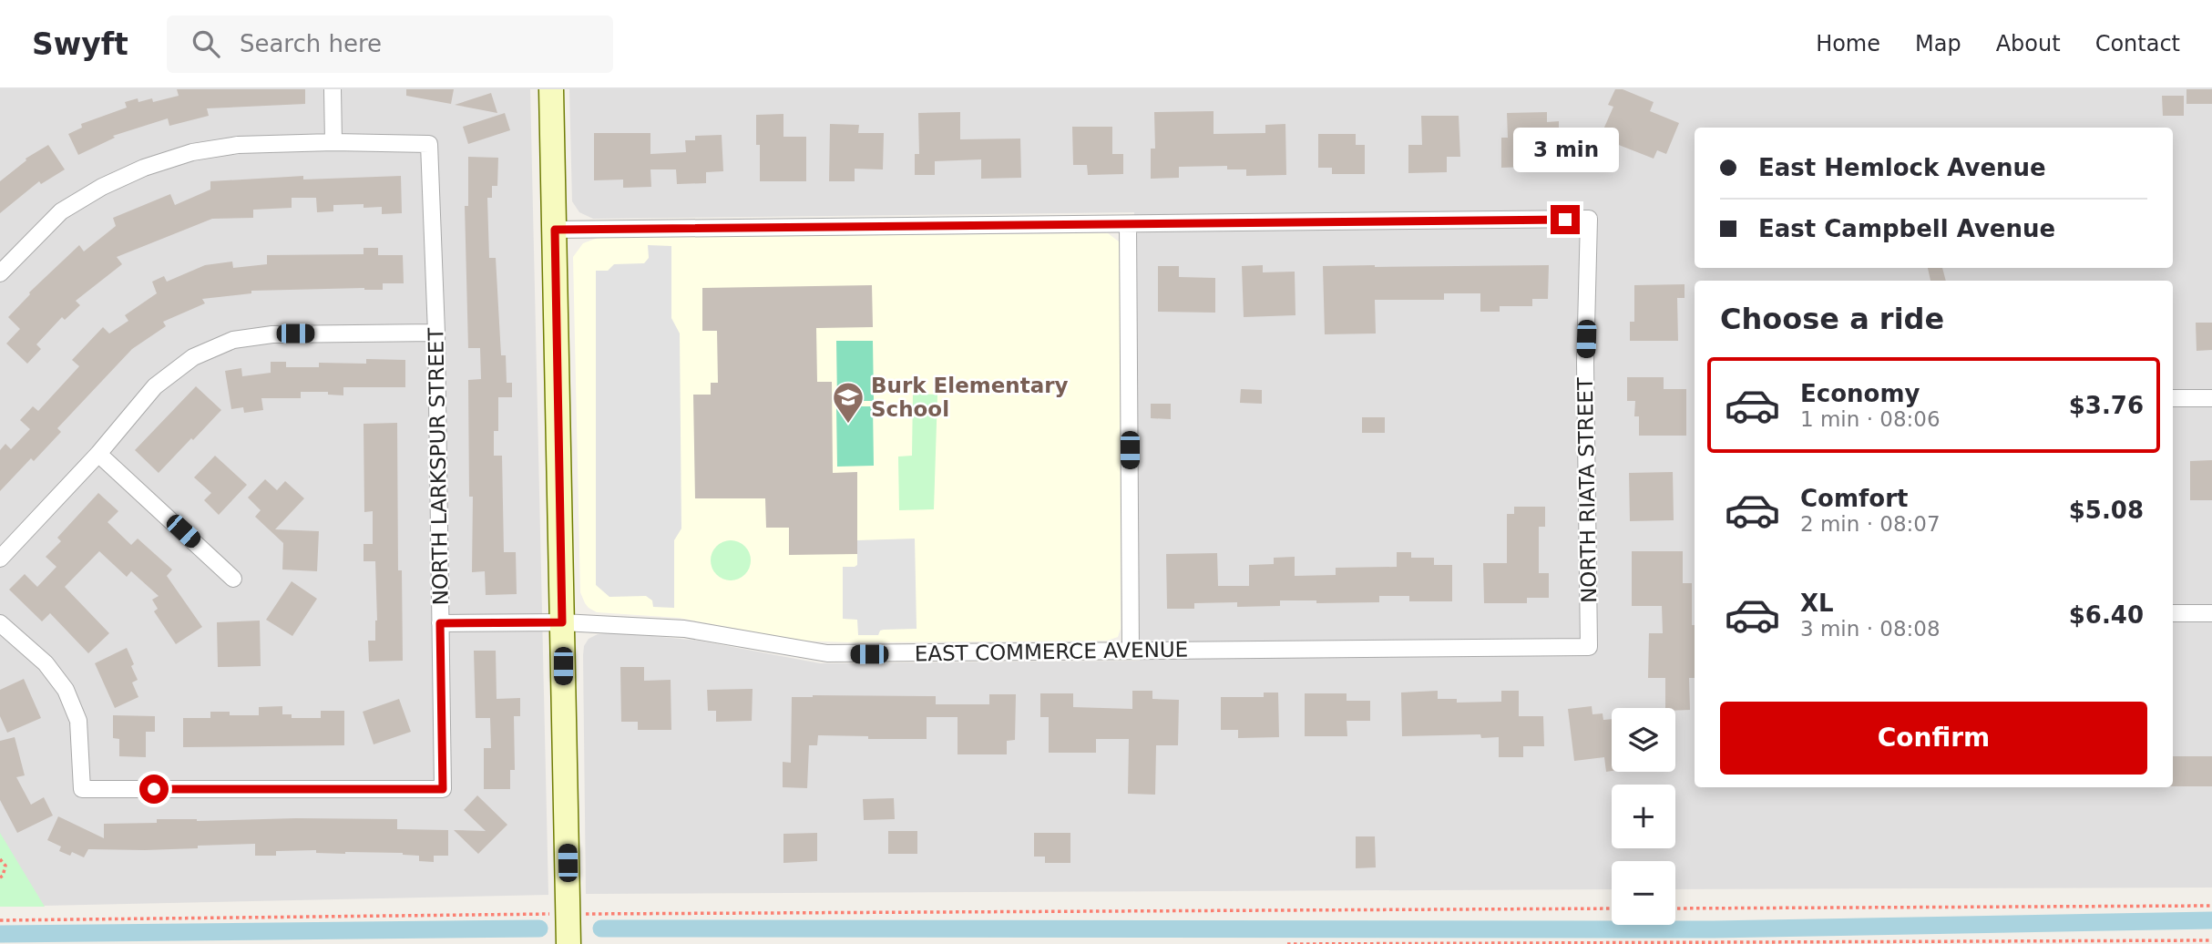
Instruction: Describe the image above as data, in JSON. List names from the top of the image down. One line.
{"streets":{"street":["NORTH LARKSPUR STREET","NORTH RIATA STREET","EAST COMMERCE AVENUE"]},"crossings":[["NORTH LARKSPUR STREET","EAST COMMERCE AVENUE"],["NORTH RIATA STREET","EAST COMMERCE AVENUE"]],"places":{"school or university":["Burk Elementary School"]},"page":{"header":"Swyft","search":"Search here","nav":["Home","Map","About","Contact"],"bubble":"3 min","banner":["East Hemlock Avenue","East Campbell Avenue"],"heading":"Choose a ride","list":[{"name":"Economy","note":"1 min · 08:06","value":"$3.76"},{"name":"Comfort","note":"2 min · 08:07","value":"$5.08"},{"name":"XL","note":"3 min · 08:08","value":"$6.40"}],"buttons":"Confirm","map_buttons":["+","−"]}}
